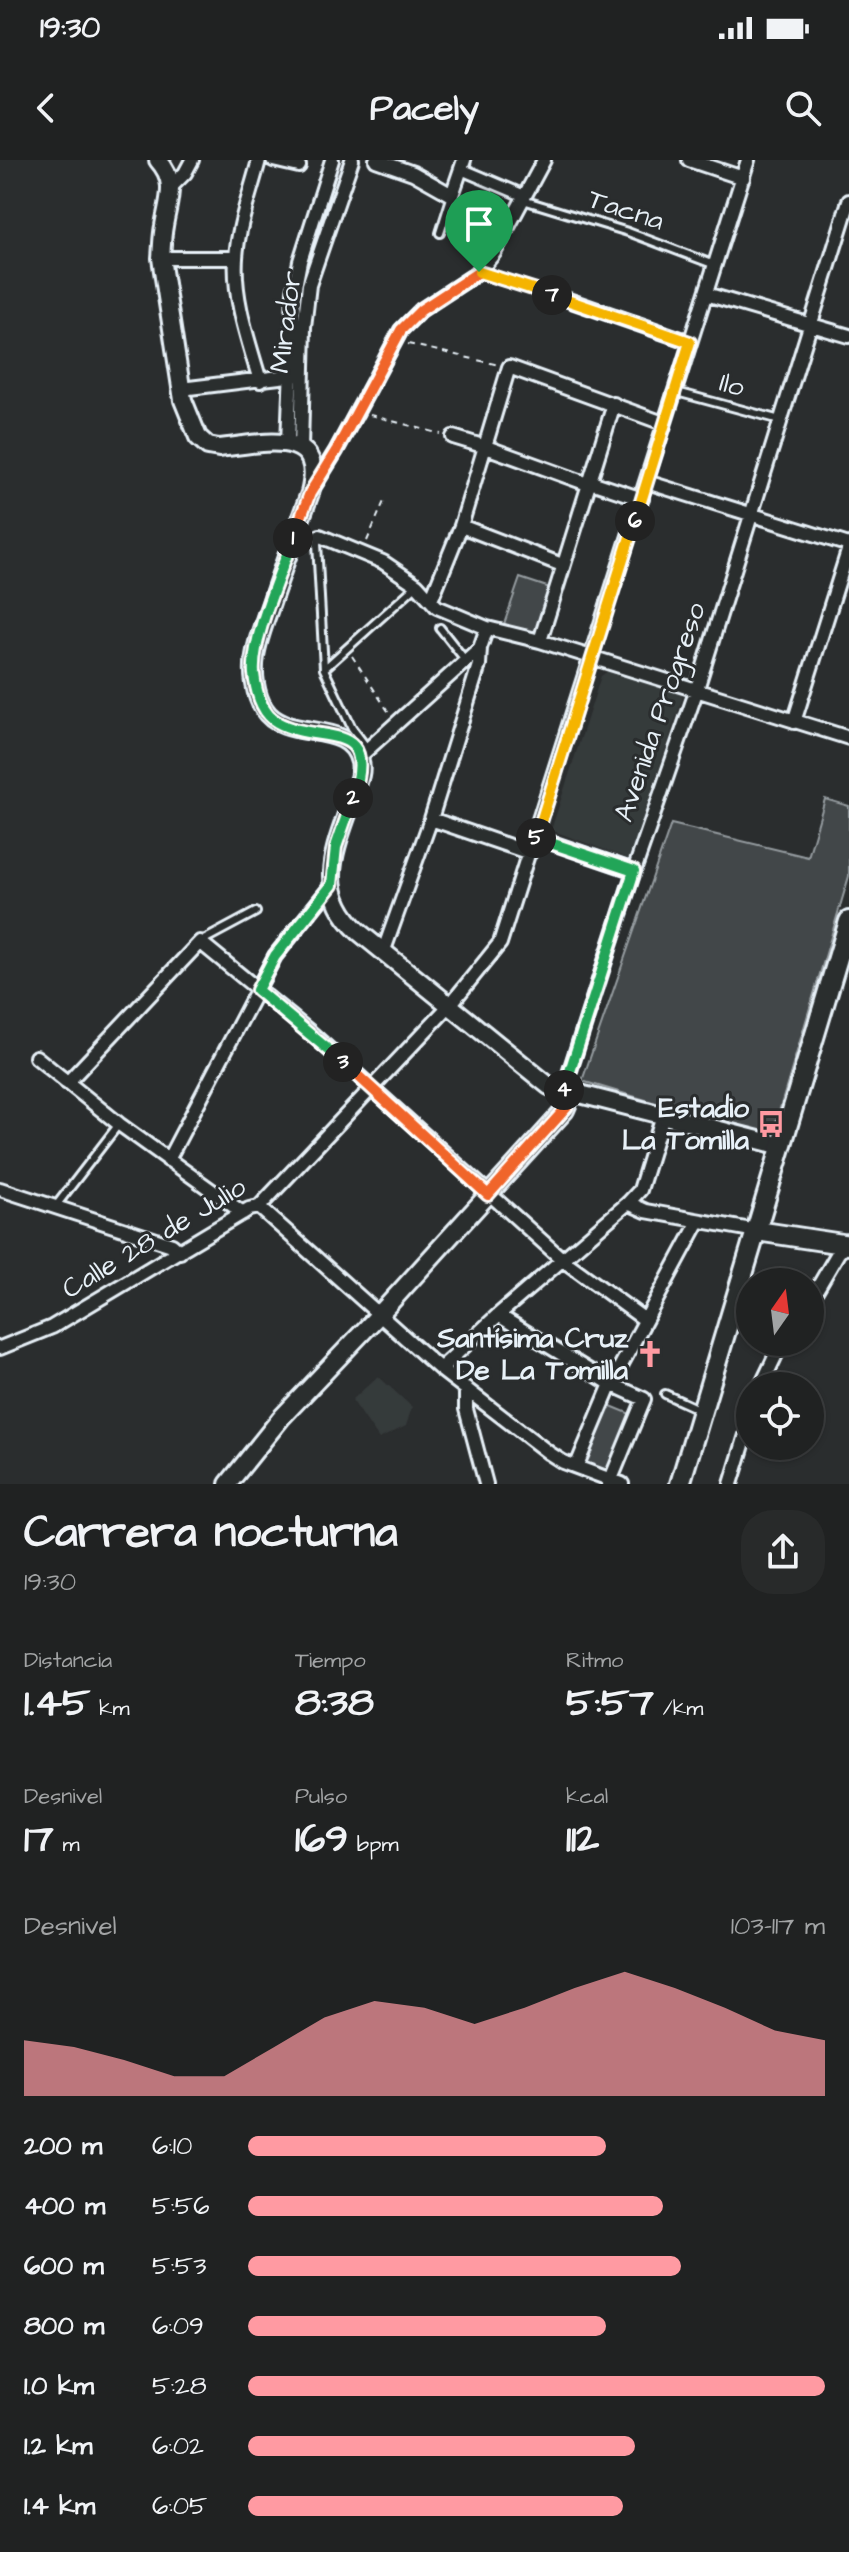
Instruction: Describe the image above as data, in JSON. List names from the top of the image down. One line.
{"streets":{"street":["Mirador","Avenida Progreso","Calle 28 de Julio"],"lane":["Tacna","Ilo"]},"crossings":[["Tacna","Calle 28 de Julio"],["Ilo","Avenida Progreso"],["Ilo","Calle 28 de Julio"]],"places":{"bus stop":["Estadio La Tomilla"],"church":["Santísima Cruz De La Tomilla"]},"north":"top","page":{"status":"19:30","header":"Pacely","pins":["7","6","1","2","5","3","4"],"heading":["Carrera nocturna","19:30"],"stats":[["Distancia","1.45 km"],["Tiempo","8:38"],["Ritmo","5:57 /km"],["Desnivel","17 m"],["Pulso","169 bpm"],["kcal","112"]],"chart":["Desnivel","103–117 m"],"list":[{"name":"200 m","note":"6:10"},{"name":"400 m","note":"5:56"},{"name":"600 m","note":"5:53"},{"name":"800 m","note":"6:09"},{"name":"1.0 km","note":"5:28"},{"name":"1.2 km","note":"6:02"},{"name":"1.4 km","note":"6:05"}]}}
